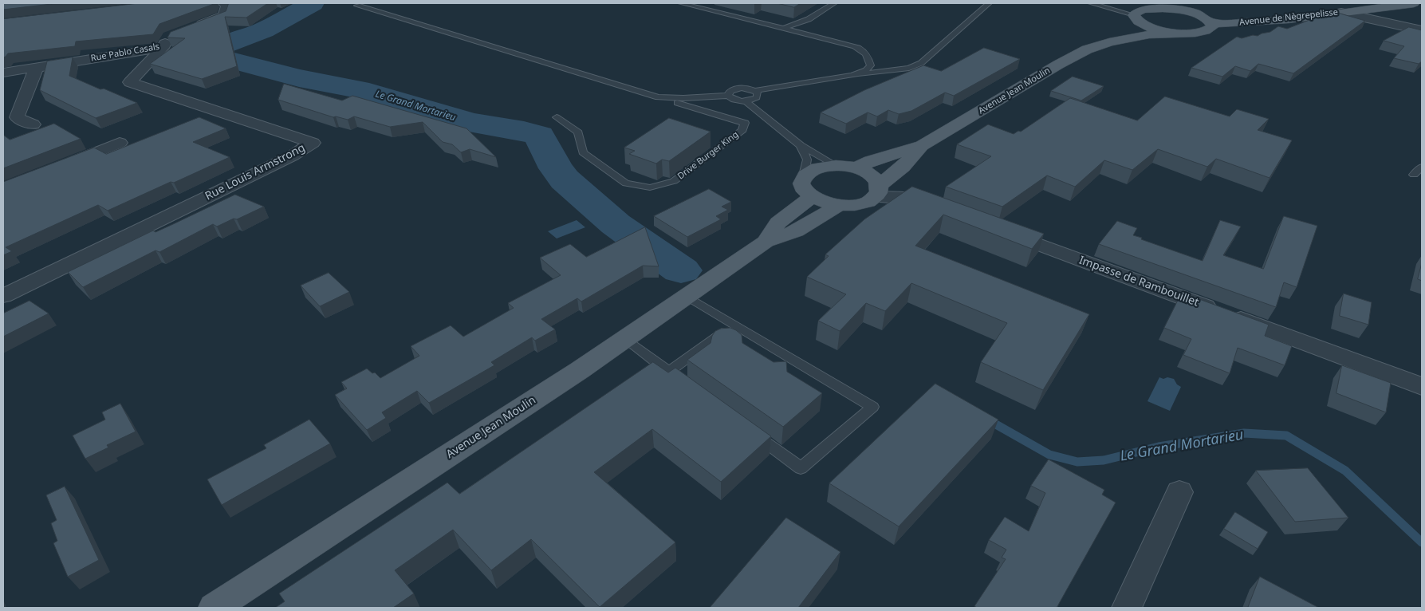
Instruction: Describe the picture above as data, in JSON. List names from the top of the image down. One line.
{"streets":{"main road":["Avenue de Nègrepelisse","Avenue Jean Moulin"],"street":["Rue Pablo Casals","Rue Louis Armstrong","Impasse de Rambouillet"],"lane":["Drive Burger King"]},"crossings":[["Rue Pablo Casals","Rue Louis Armstrong"]],"water":["Le Grand Mortarieu"]}
